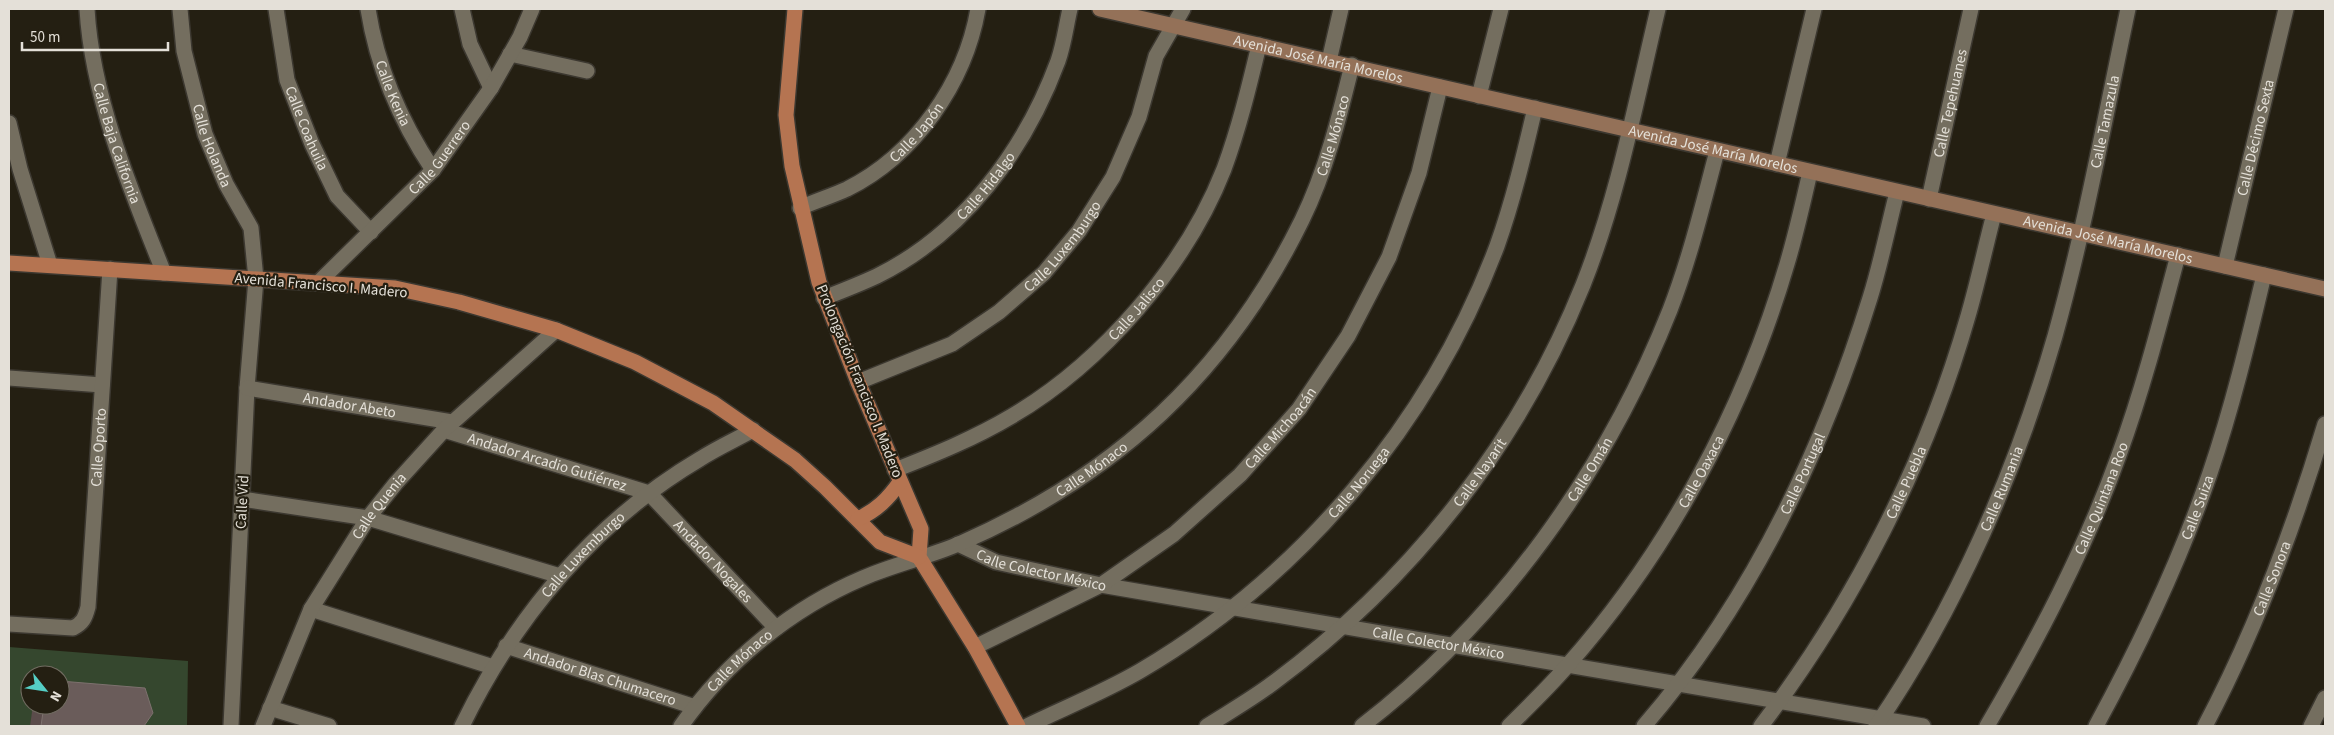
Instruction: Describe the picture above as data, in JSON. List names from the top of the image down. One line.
{"streets":{"main road":["Avenida Francisco I. Madero","Prolongación Francisco I. Madero"],"street":["Avenida José María Morelos","Calle Kenia","Calle Tepehuanes","Calle Tamazula","Calle Coahuila","Calle Japón","Calle Mónaco","Calle Décimo Sexta","Calle Baja California","Calle Holanda","Calle Guerrero","Calle Hidalgo","Calle Luxemburgo","Calle Jalisco","Andador Abeto","Calle Michoacán","Calle Oporto","Andador Arcadio Gutiérrez","Calle Omán","Calle Oaxaca","Calle Nayarit","Calle Portugal","Calle Noruega","Calle Puebla","Calle Rumania","Calle Quintana Roo","Calle Vid","Calle Quenia","Calle Suiza","Andador Nogales","Calle Colector México","Calle Sonora","Andador Blas Chumacero"]},"crossings":[["Avenida José María Morelos","Calle Tepehuanes"],["Avenida José María Morelos","Calle Tamazula"],["Avenida José María Morelos","Calle Mónaco"],["Avenida José María Morelos","Calle Décimo Sexta"],["Avenida José María Morelos","Calle Luxemburgo"],["Avenida José María Morelos","Calle Jalisco"],["Avenida José María Morelos","Calle Michoacán"],["Avenida José María Morelos","Calle Omán"],["Avenida José María Morelos","Calle Oaxaca"],["Avenida José María Morelos","Calle Nayarit"],["Avenida José María Morelos","Calle Portugal"],["Avenida José María Morelos","Calle Noruega"],["Avenida José María Morelos","Calle Puebla"],["Avenida José María Morelos","Calle Rumania"],["Avenida José María Morelos","Calle Quintana Roo"],["Avenida José María Morelos","Calle Suiza"],["Calle Kenia","Calle Guerrero"],["Calle Tamazula","Calle Rumania"],["Calle Coahuila","Calle Guerrero"],["Calle Japón","Prolongación Francisco I. Madero"],["Calle Mónaco","Avenida Francisco I. Madero"],["Calle Mónaco","Prolongación Francisco I. Madero"],["Calle Mónaco","Andador Nogales"],["Calle Mónaco","Calle Colector México"],["Calle Mónaco","Andador Blas Chumacero"],["Calle Baja California","Avenida Francisco I. Madero"],["Calle Holanda","Avenida Francisco I. Madero"],["Calle Holanda","Calle Vid"],["Calle Guerrero","Avenida Francisco I. Madero"],["Calle Hidalgo","Prolongación Francisco I. Madero"],["Calle Luxemburgo","Avenida Francisco I. Madero"],["Calle Luxemburgo","Prolongación Francisco I. Madero"],["Calle Luxemburgo","Andador Arcadio Gutiérrez"],["Calle Luxemburgo","Andador Nogales"],["Calle Luxemburgo","Andador Blas Chumacero"],["Avenida Francisco I. Madero","Prolongación Francisco I. Madero"],["Avenida Francisco I. Madero","Calle Oporto"],["Avenida Francisco I. Madero","Calle Vid"],["Avenida Francisco I. Madero","Calle Quenia"],["Calle Jalisco","Prolongación Francisco I. Madero"],["Andador Abeto","Andador Arcadio Gutiérrez"],["Andador Abeto","Calle Vid"],["Andador Abeto","Calle Quenia"],["Calle Michoacán","Calle Colector México"],["Andador Arcadio Gutiérrez","Calle Quenia"],["Andador Arcadio Gutiérrez","Andador Nogales"],["Calle Omán","Calle Colector México"],["Calle Oaxaca","Calle Colector México"],["Calle Nayarit","Calle Colector México"],["Calle Portugal","Calle Colector México"],["Calle Noruega","Calle Colector México"],["Calle Puebla","Calle Colector México"],["Calle Rumania","Calle Colector México"]],"scale_bar":"50 m","north":"bottom right"}
